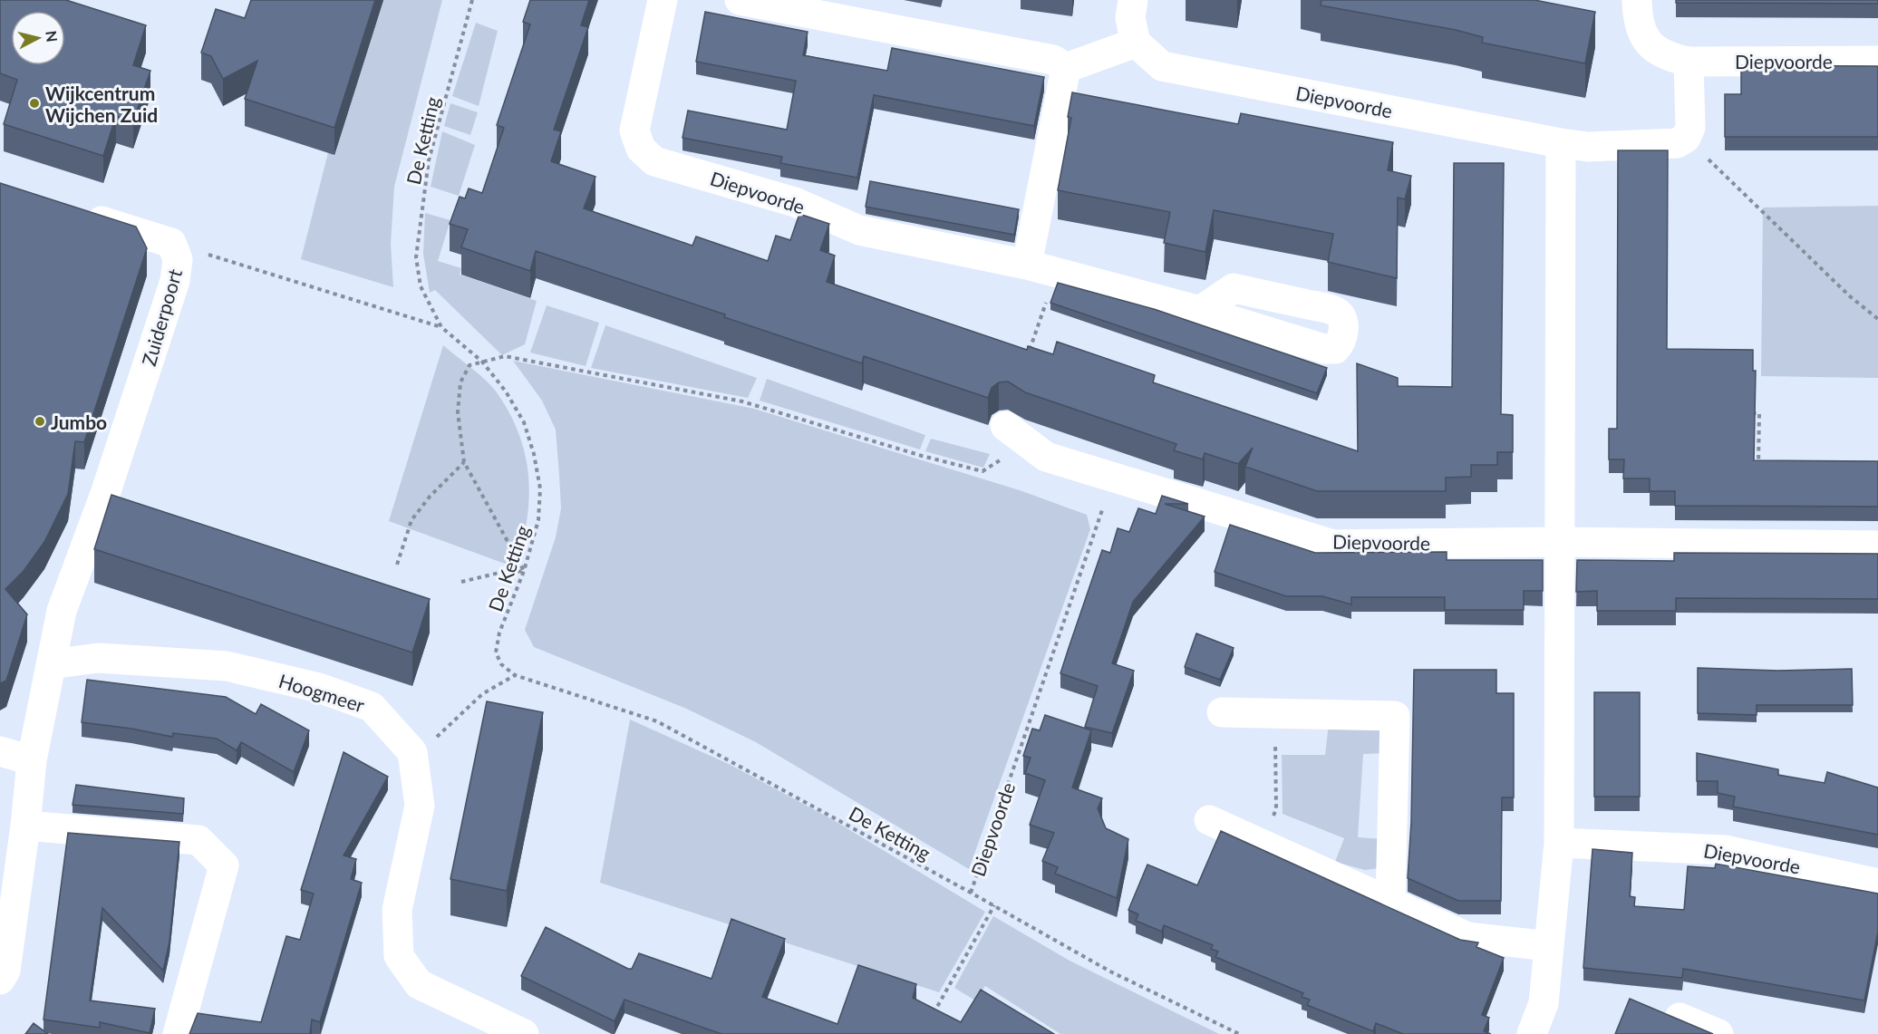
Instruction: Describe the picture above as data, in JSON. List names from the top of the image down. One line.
{"streets":{"street":["Diepvoorde","Zuiderpoort","Hoogmeer"],"path":["De Ketting"]},"crossings":[["Diepvoorde","De Ketting"],["Zuiderpoort","Hoogmeer"]],"places":["Wijkcentrum Wijchen Zuid","Jumbo"],"north":"right"}
